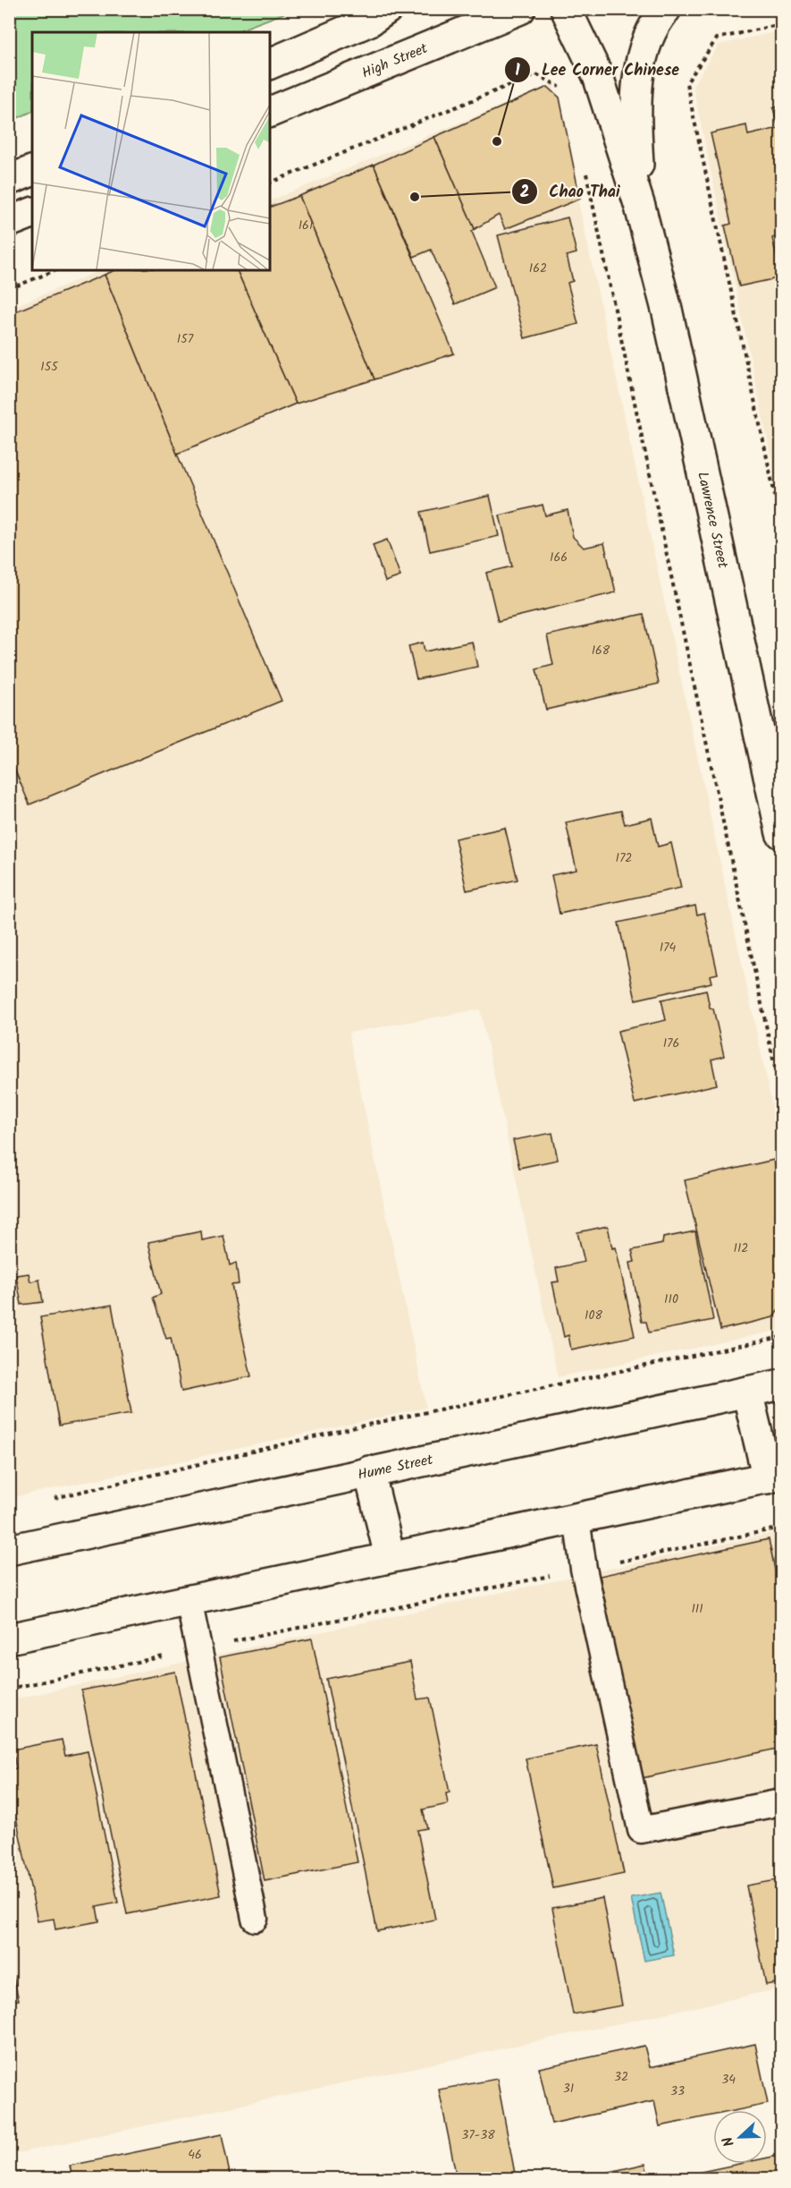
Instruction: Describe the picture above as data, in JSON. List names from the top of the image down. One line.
{"streets":{"street":["High Street","Lawrence Street","Hume Street"]},"places":["Lee Corner Chinese","Chao Thai"],"house_numbers":["161","162","157","155","166","168","172","174","176","112","110","108","111","32","34","31","33","37-38","46"],"north":"left"}
